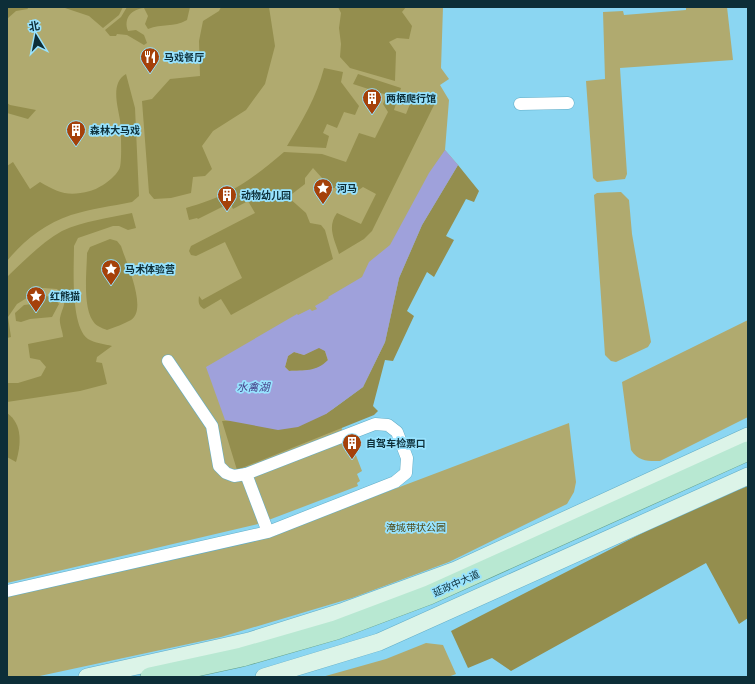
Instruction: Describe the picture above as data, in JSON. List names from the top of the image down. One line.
{"streets":{"main road":["延政中大道"]},"water":["水禽湖"],"parks":["淹城带状公园"],"places":{"restaurant":["马戏餐厅"],"building":["两栖爬行馆","森林大马戏","动物幼儿园","自驾车检票口"],"place":["河马","马术体验营","红熊猫"]},"north":"top"}
